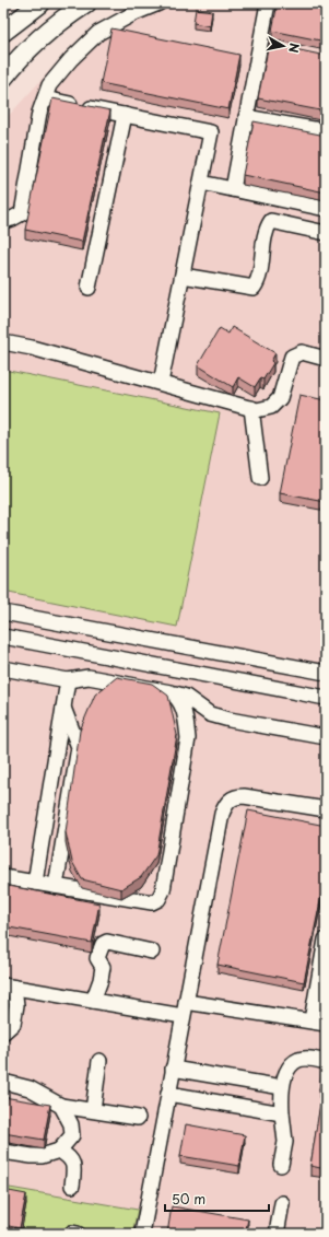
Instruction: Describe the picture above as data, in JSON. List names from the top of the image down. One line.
{"scale_bar":"50 m","north":"right"}
